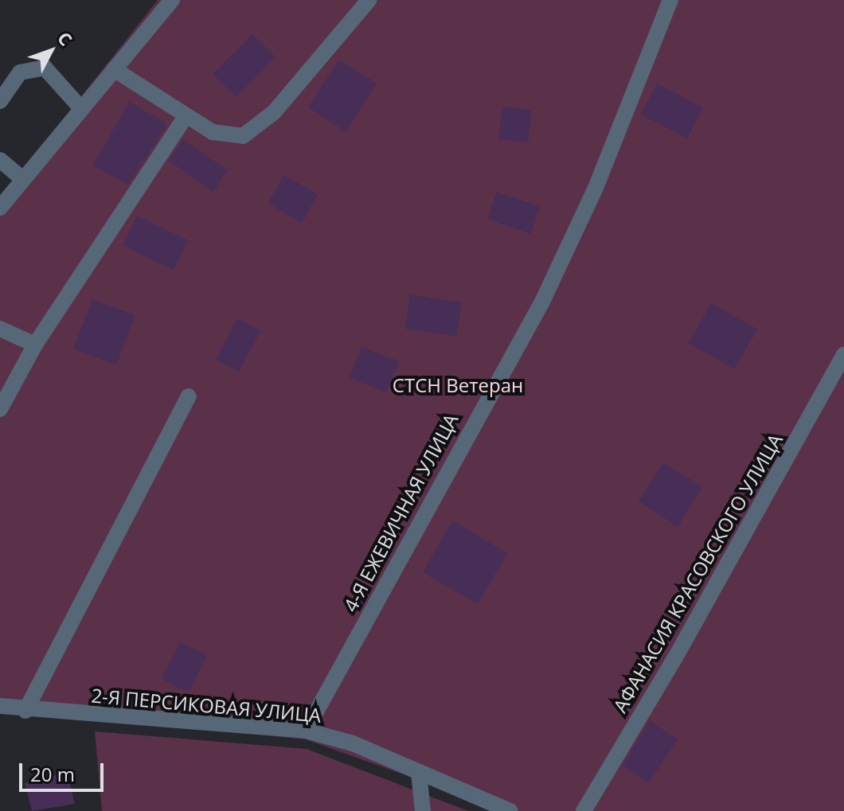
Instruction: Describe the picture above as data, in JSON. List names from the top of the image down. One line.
{"streets":{"street":["4-Я ЕЖЕВИЧНАЯ УЛИЦА","АФАНАСИЯ КРАСОВСКОГО УЛИЦА","2-Я ПЕРСИКОВАЯ УЛИЦА"]},"crossings":[["4-Я ЕЖЕВИЧНАЯ УЛИЦА","2-Я ПЕРСИКОВАЯ УЛИЦА"]],"parks":["СТСН Ветеран"],"scale_bar":"20 m","north":"top right"}
